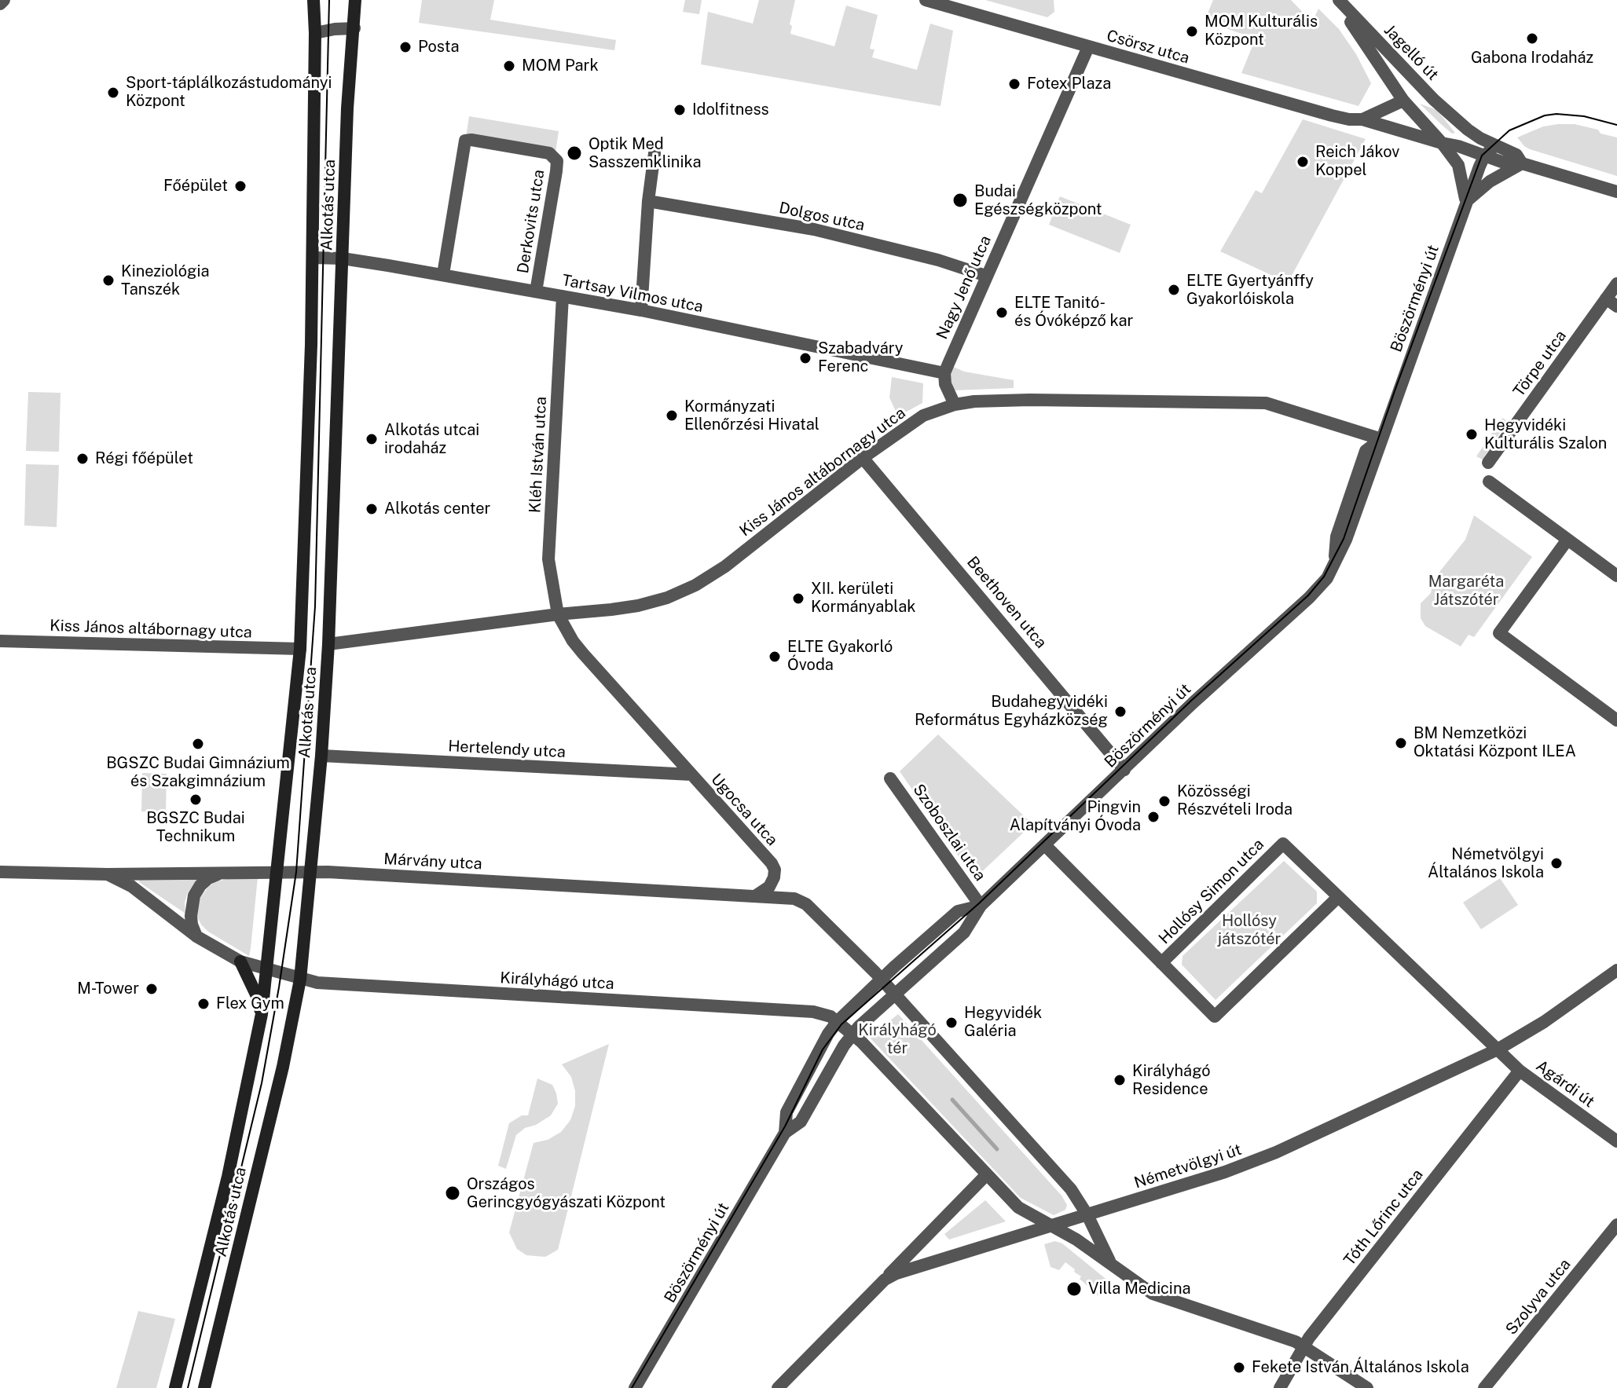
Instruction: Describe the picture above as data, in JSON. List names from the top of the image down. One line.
{"streets":{"main road":["Alkotás utca"],"street":["Csörsz utca","Jagelló út","Dolgos utca","Derkovits utca","Nagy Jenő utca","Tartsay Vilmos utca","Böszörményi út","Törpe utca","Kléh István utca","Kiss János altábornagy utca","Beethoven utca","Hertelendy utca","Ugocsa utca","Szoboszlai utca","Márvány utca","Hollósy Simon utca","Királyhágó utca","Agárdi út","Németvölgyi út","Tóth Lőrinc utca","Szolyva utca"]},"crossings":[["Csörsz utca","Jagelló út"],["Csörsz utca","Nagy Jenő utca"],["Csörsz utca","Böszörményi út"],["Jagelló út","Böszörményi út"],["Alkotás utca","Tartsay Vilmos utca"],["Alkotás utca","Kiss János altábornagy utca"],["Alkotás utca","Hertelendy utca"],["Alkotás utca","Márvány utca"],["Alkotás utca","Királyhágó utca"],["Dolgos utca","Nagy Jenő utca"],["Derkovits utca","Tartsay Vilmos utca"],["Nagy Jenő utca","Tartsay Vilmos utca"],["Tartsay Vilmos utca","Kléh István utca"],["Böszörményi út","Kiss János altábornagy utca"],["Böszörményi út","Beethoven utca"],["Böszörményi út","Szoboszlai utca"],["Böszörményi út","Hollósy Simon utca"],["Böszörményi út","Királyhágó utca"],["Kléh István utca","Kiss János altábornagy utca"],["Kléh István utca","Ugocsa utca"],["Kiss János altábornagy utca","Beethoven utca"],["Kiss János altábornagy utca","Ugocsa utca"],["Hertelendy utca","Ugocsa utca"],["Ugocsa utca","Márvány utca"],["Márvány utca","Királyhágó utca"],["Hollósy Simon utca","Agárdi út"],["Hollósy Simon utca","Németvölgyi út"],["Agárdi út","Németvölgyi út"],["Agárdi út","Tóth Lőrinc utca"]],"parks":["Margaréta Játszótér","Hollósy játszótér","Királyhágó tér"],"places":["MOM Kulturális Központ","Gabona Irodaház","Posta","MOM Park","Fotex Plaza","Sport-táplálkozástudományi Központ","Idolfitness","Optik Med Sasszemklinika","Reich Jákov Koppel","Főépület","Budai Egészségközpont","Kineziológia Tanszék","ELTE Gyertyánffy Gyakorlóiskola","ELTE Tanitó- és Óvóképző kar","Szabadváry Ferenc","Kormányzati Ellenőrzési Hivatal","Hegyvidéki Kulturális Szalon","Alkotás utcai irodaház","Régi főépület","Alkotás center","XII. kerületi Kormányablak","ELTE Gyakorló Óvoda","Budahegyvidéki Református Egyházközség","BM Nemzetközi Oktatási Központ ILEA","BGSZC Budai Gimnázium és Szakgimnázium","BGSZC Budai Technikum","Közösségi Részvételi Iroda","Pingvin Alapítványi Óvoda","Németvölgyi Általános Iskola","M-Tower","Flex Gym","Hegyvidék Galéria","Királyhágó Residence","Országos Gerincgyógyászati Központ","Villa Medicina","Fekete István Általános Iskola"]}
